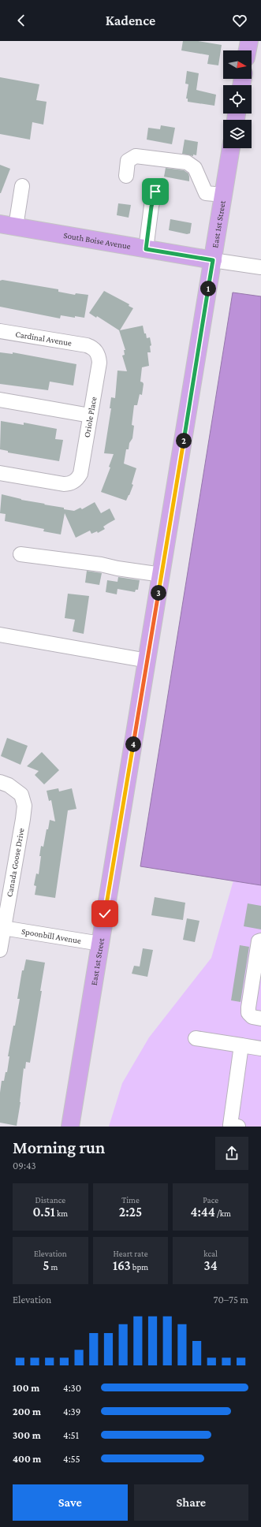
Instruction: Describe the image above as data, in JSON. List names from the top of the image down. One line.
{"streets":{"main road":["East 1st Street","South Boise Avenue"],"street":["Cardinal Avenue","Oriole Place","Canada Goose Drive","Spoonbill Avenue"]},"crossings":[["East 1st Street","South Boise Avenue"],["East 1st Street","Spoonbill Avenue"],["Cardinal Avenue","Oriole Place"],["Canada Goose Drive","Spoonbill Avenue"]],"north":"right","page":{"header":"Kadence","pins":["1","2","3","4"],"heading":["Morning run","09:43"],"stats":[["Distance","0.51 km"],["Time","2:25"],["Pace","4:44 /km"],["Elevation","5 m"],["Heart rate","163 bpm"],["kcal","34"]],"chart":["Elevation","70–75 m"],"list":[{"name":"100 m","note":"4:30"},{"name":"200 m","note":"4:39"},{"name":"300 m","note":"4:51"},{"name":"400 m","note":"4:55"}],"buttons":["Save","Share"]}}
